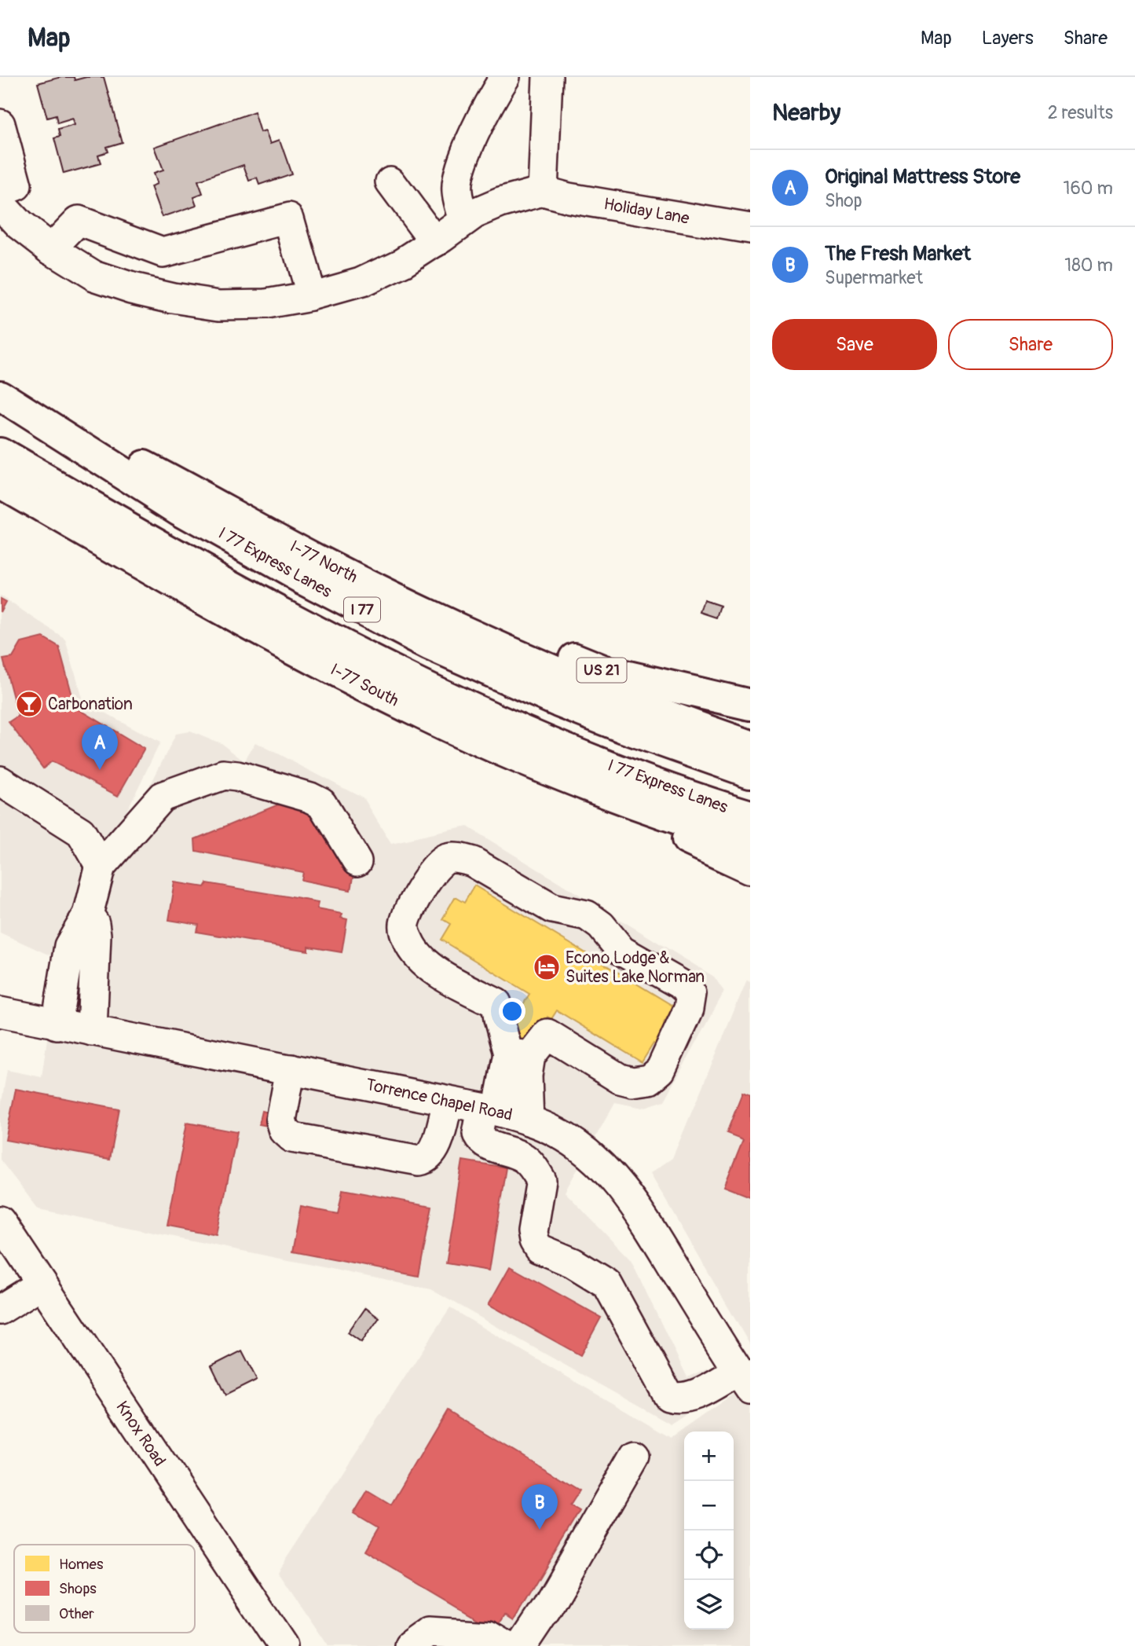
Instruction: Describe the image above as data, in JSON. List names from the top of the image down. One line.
{"streets":{"highway":["I-77 North","I 77 Express Lanes","I 77","US 21","I-77 South"],"street":["Holiday Lane","Torrence Chapel Road","Knox Road"]},"crossings":[["I-77 North","I 77 Express Lanes"],["I-77 North","US 21"]],"places":{"bar":["Carbonation"],"hotel":["Econo Lodge & Suites Lake Norman"]},"legend":["Homes","Shops","Other"],"page":{"header":"Map","nav":["Map","Layers","Share"],"heading":["Nearby","2 results"],"list":[{"mark":"A","name":"Original Mattress Store","note":"Shop","value":"160 m"},{"mark":"B","name":"The Fresh Market","note":"Supermarket","value":"180 m"}],"buttons":["Save","Share"],"pins":["A","B"],"map_buttons":["+","−"]}}
